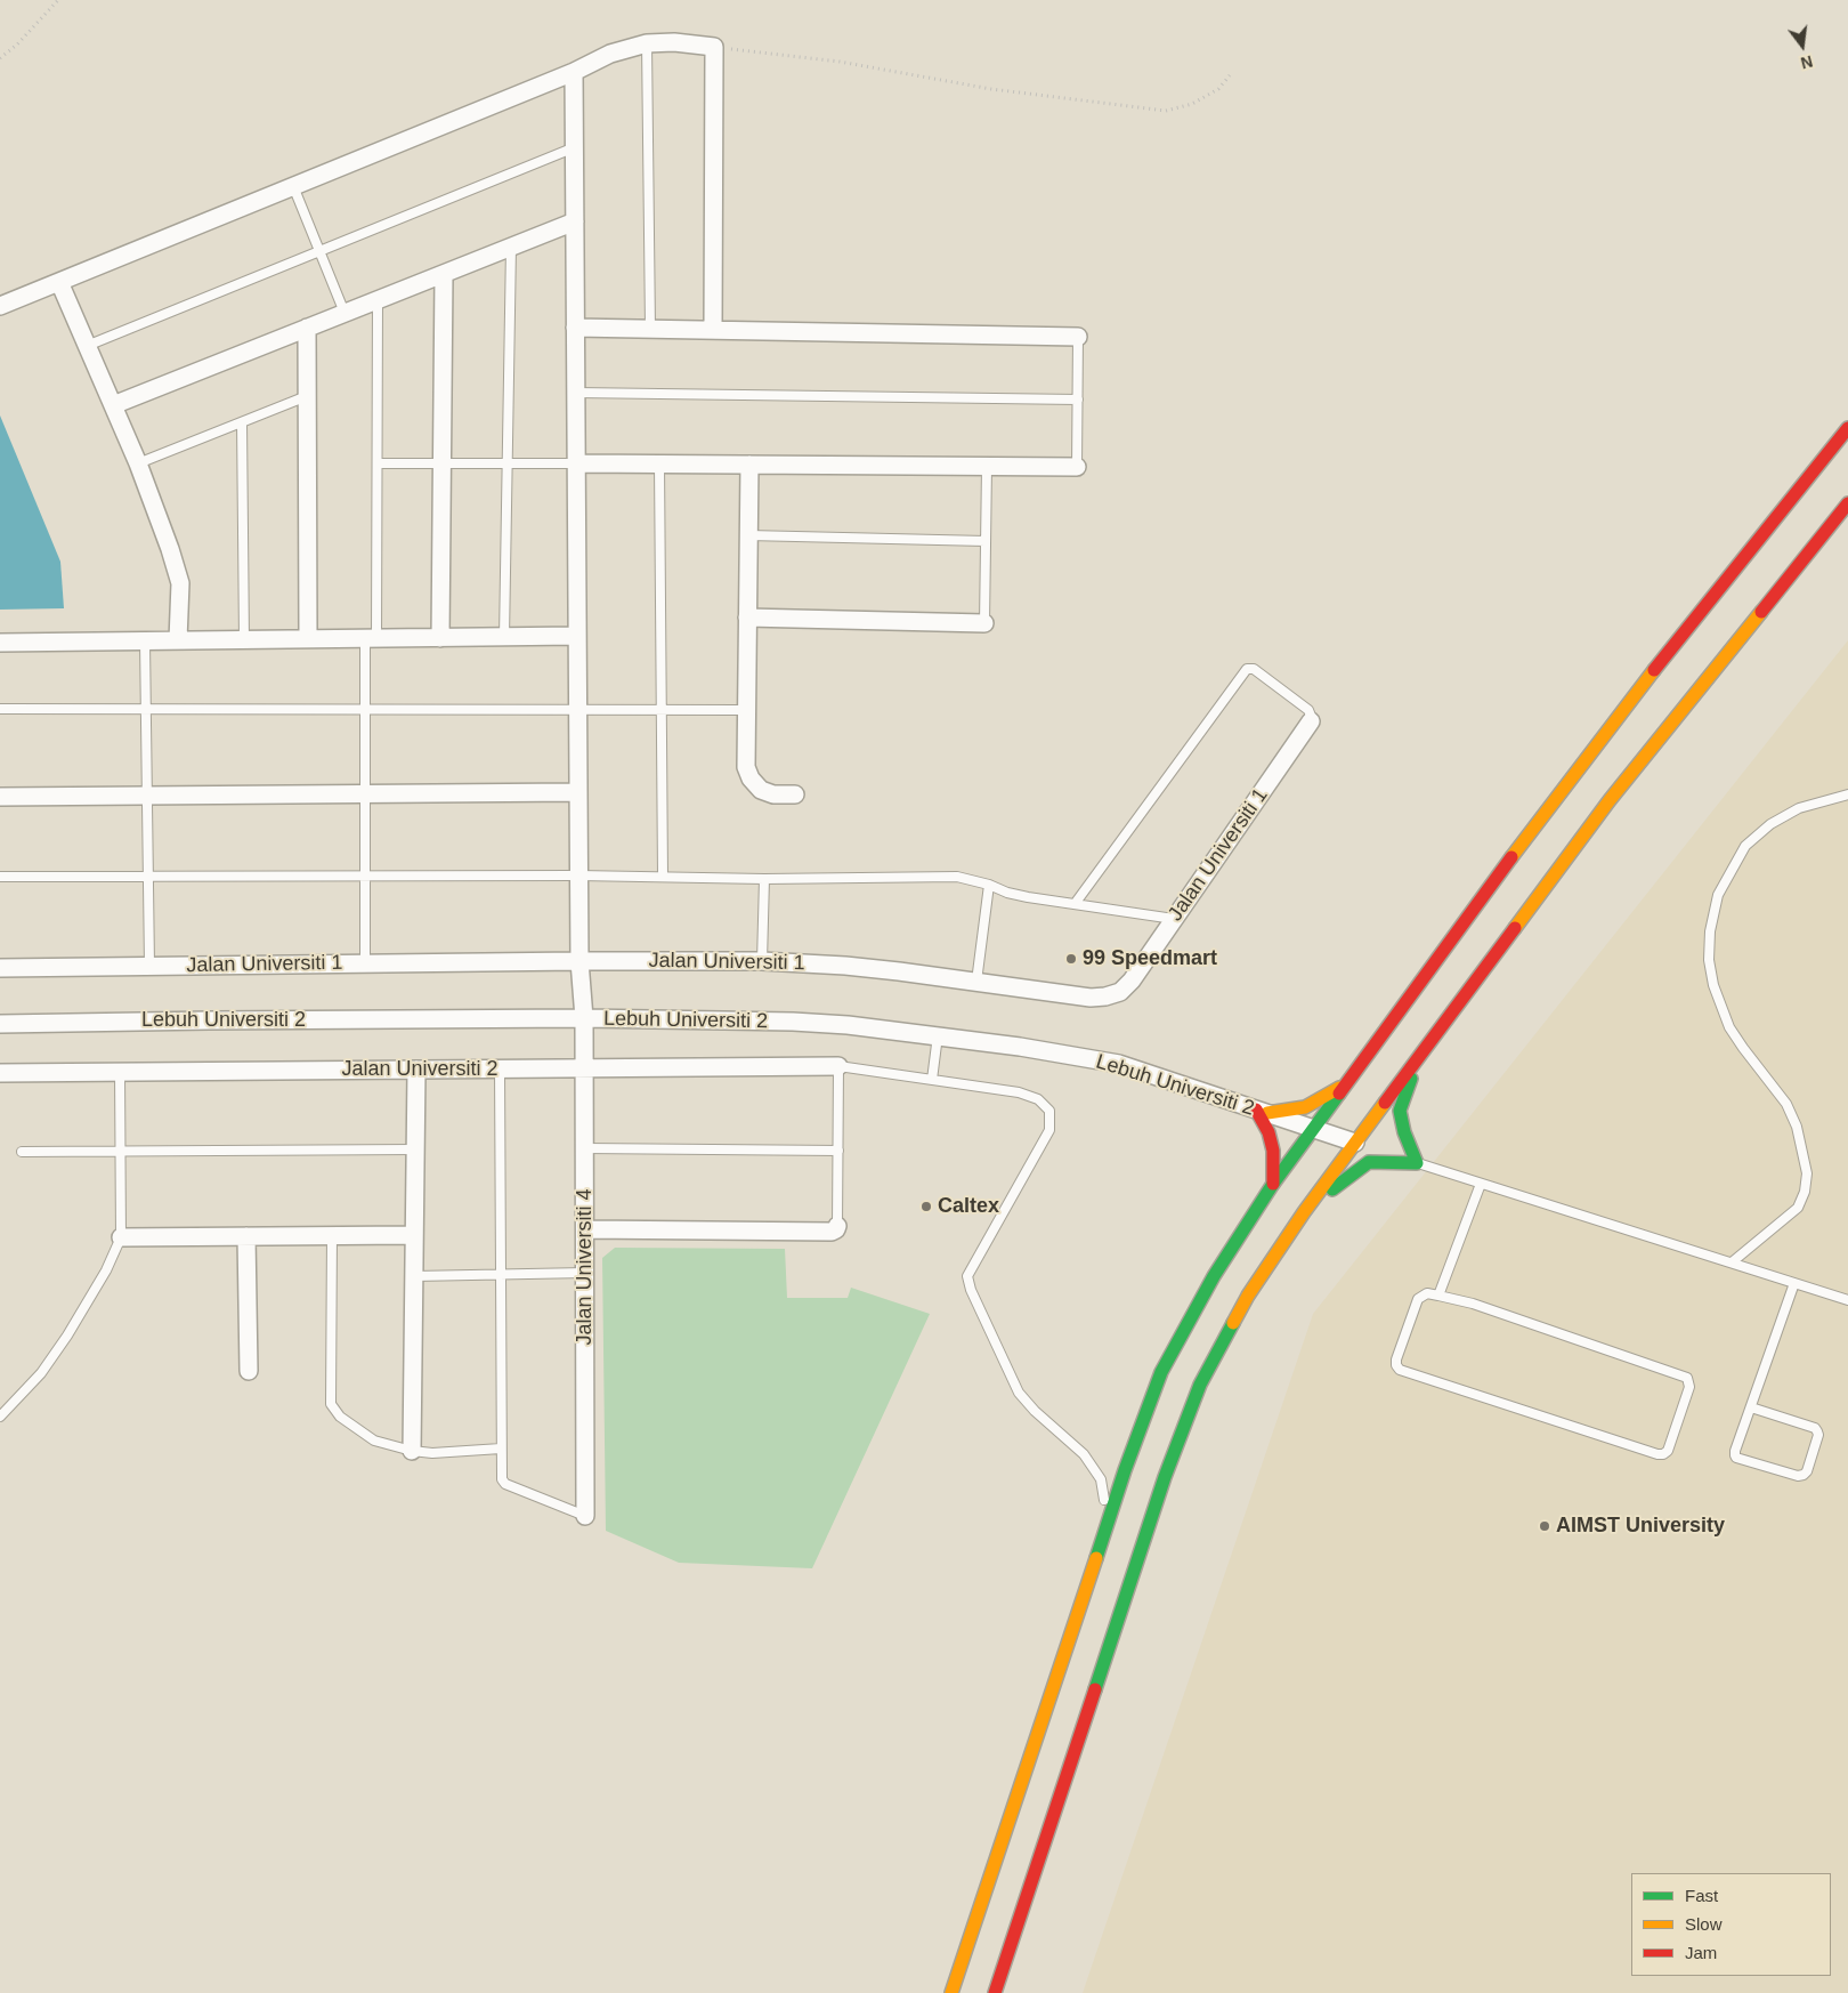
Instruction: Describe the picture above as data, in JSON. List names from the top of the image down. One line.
{"streets":{"street":["Jalan Universiti 1","Lebuh Universiti 2","Jalan Universiti 2","Jalan Universiti 4"]},"crossings":[["Jalan Universiti 1","Jalan Universiti 4"],["Lebuh Universiti 2","Jalan Universiti 4"],["Jalan Universiti 2","Jalan Universiti 4"]],"places":["99 Speedmart","Caltex","AIMST University"],"legend":["Fast","Slow","Jam"],"north":"bottom"}
